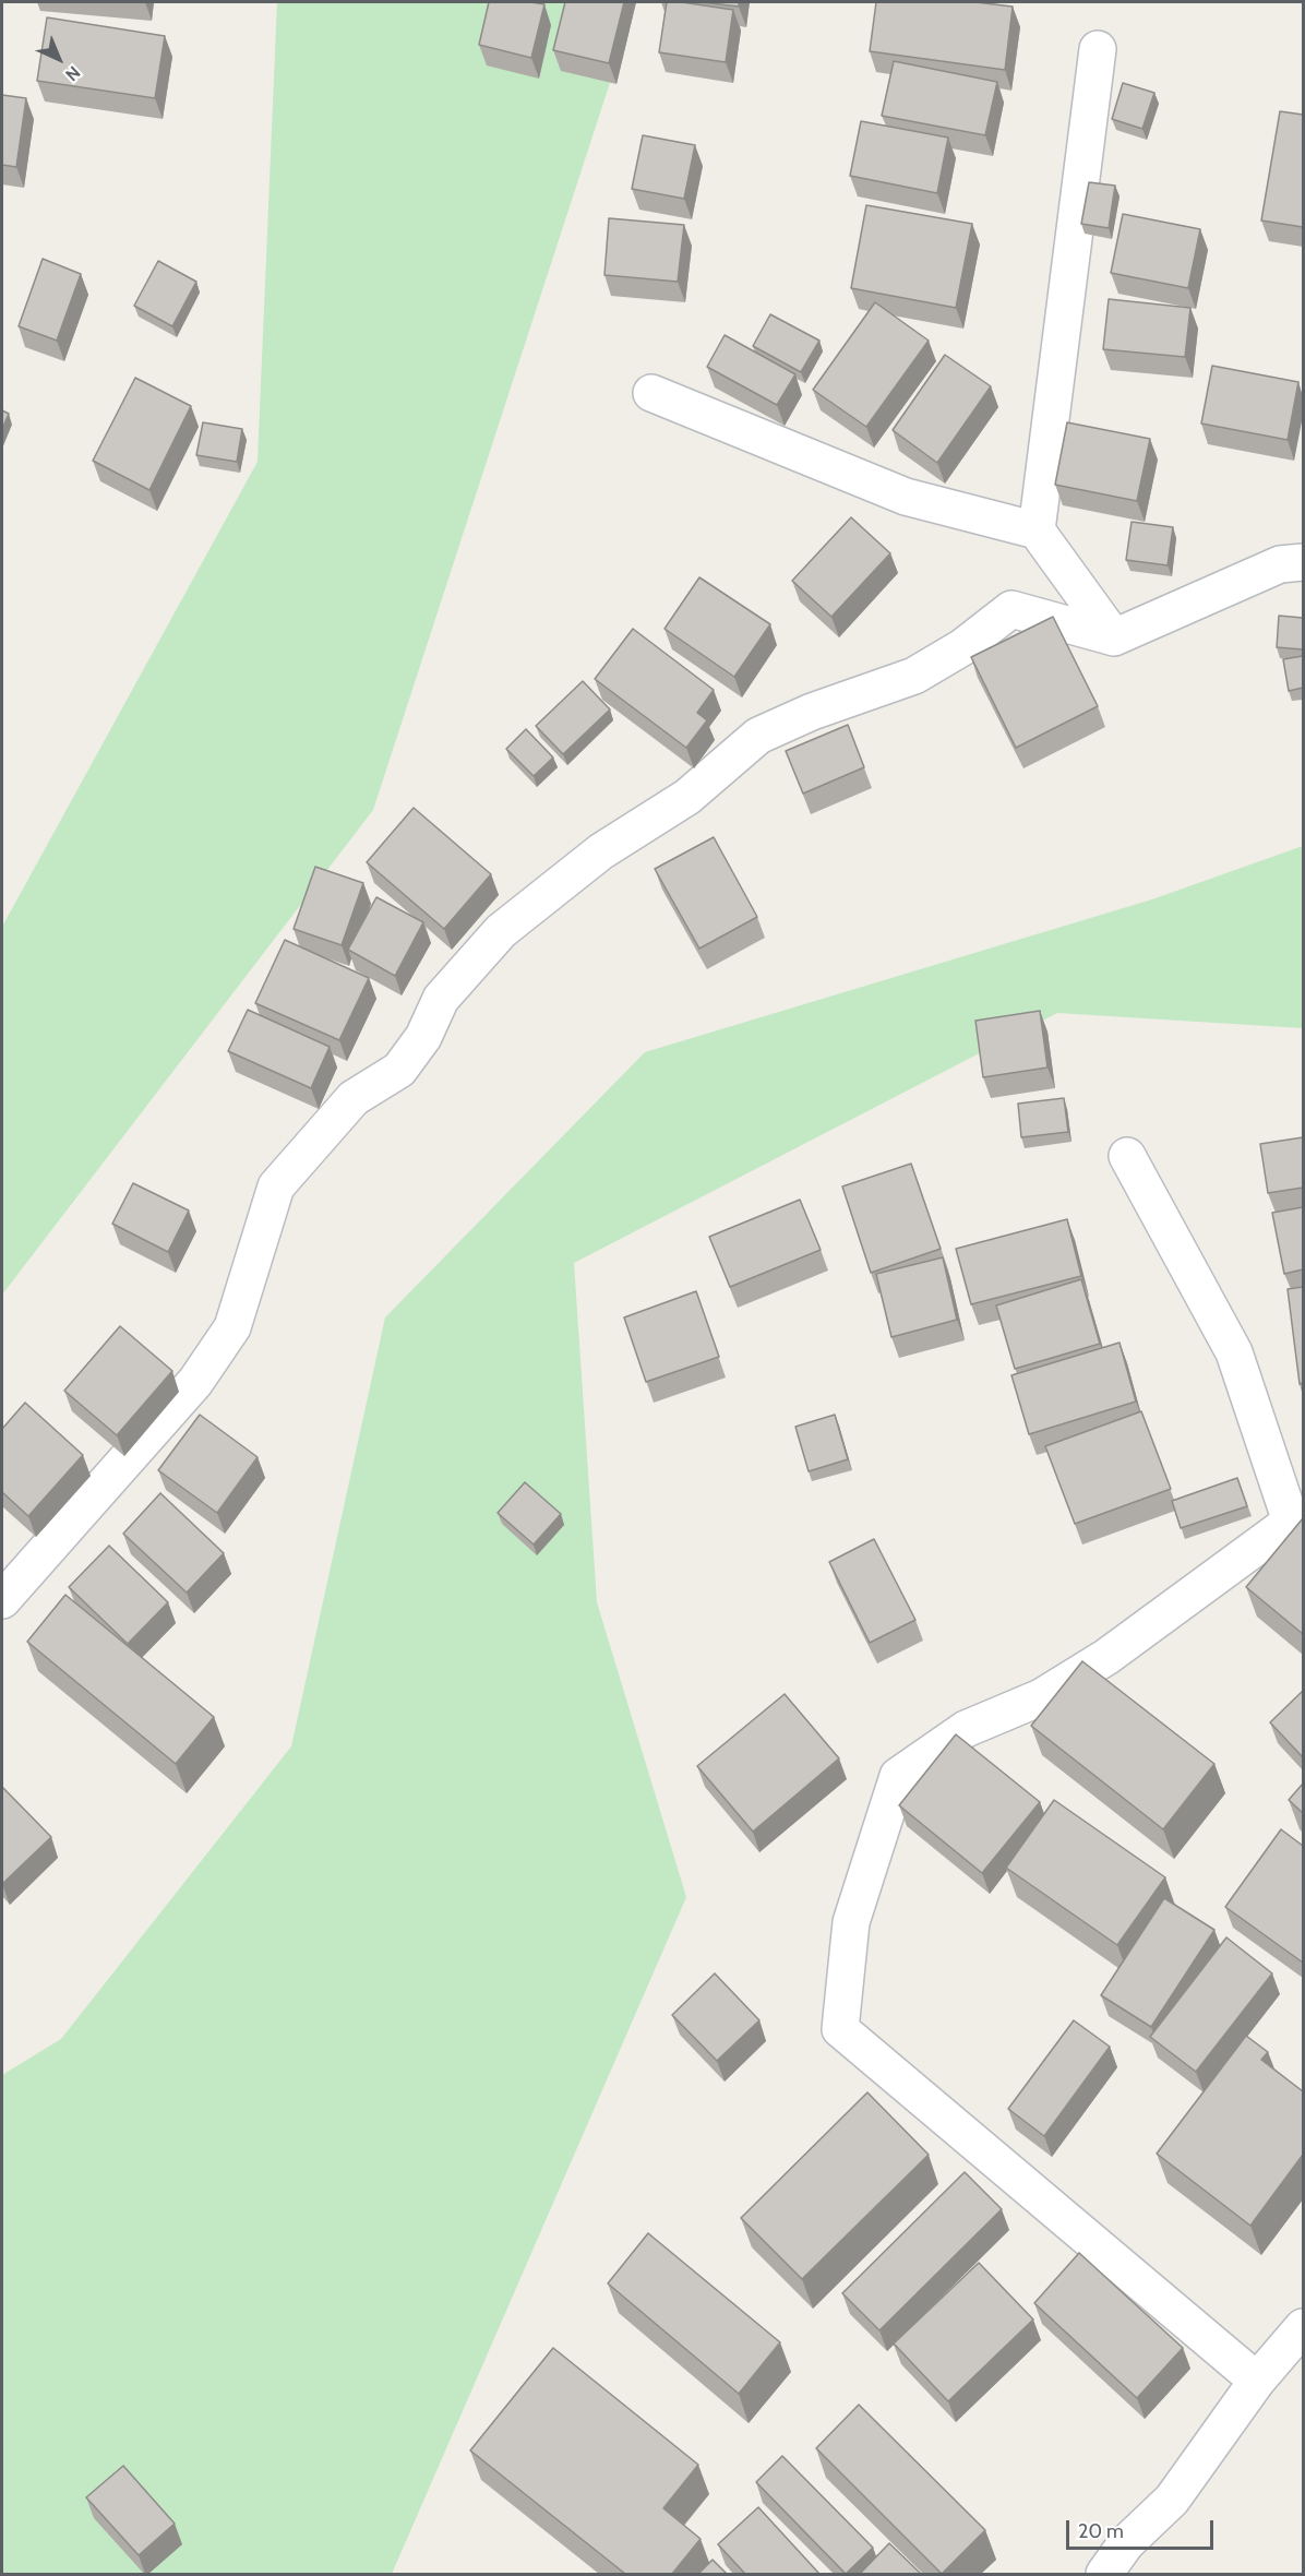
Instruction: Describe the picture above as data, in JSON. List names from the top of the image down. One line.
{"scale_bar":"20 m","north":"bottom right"}
